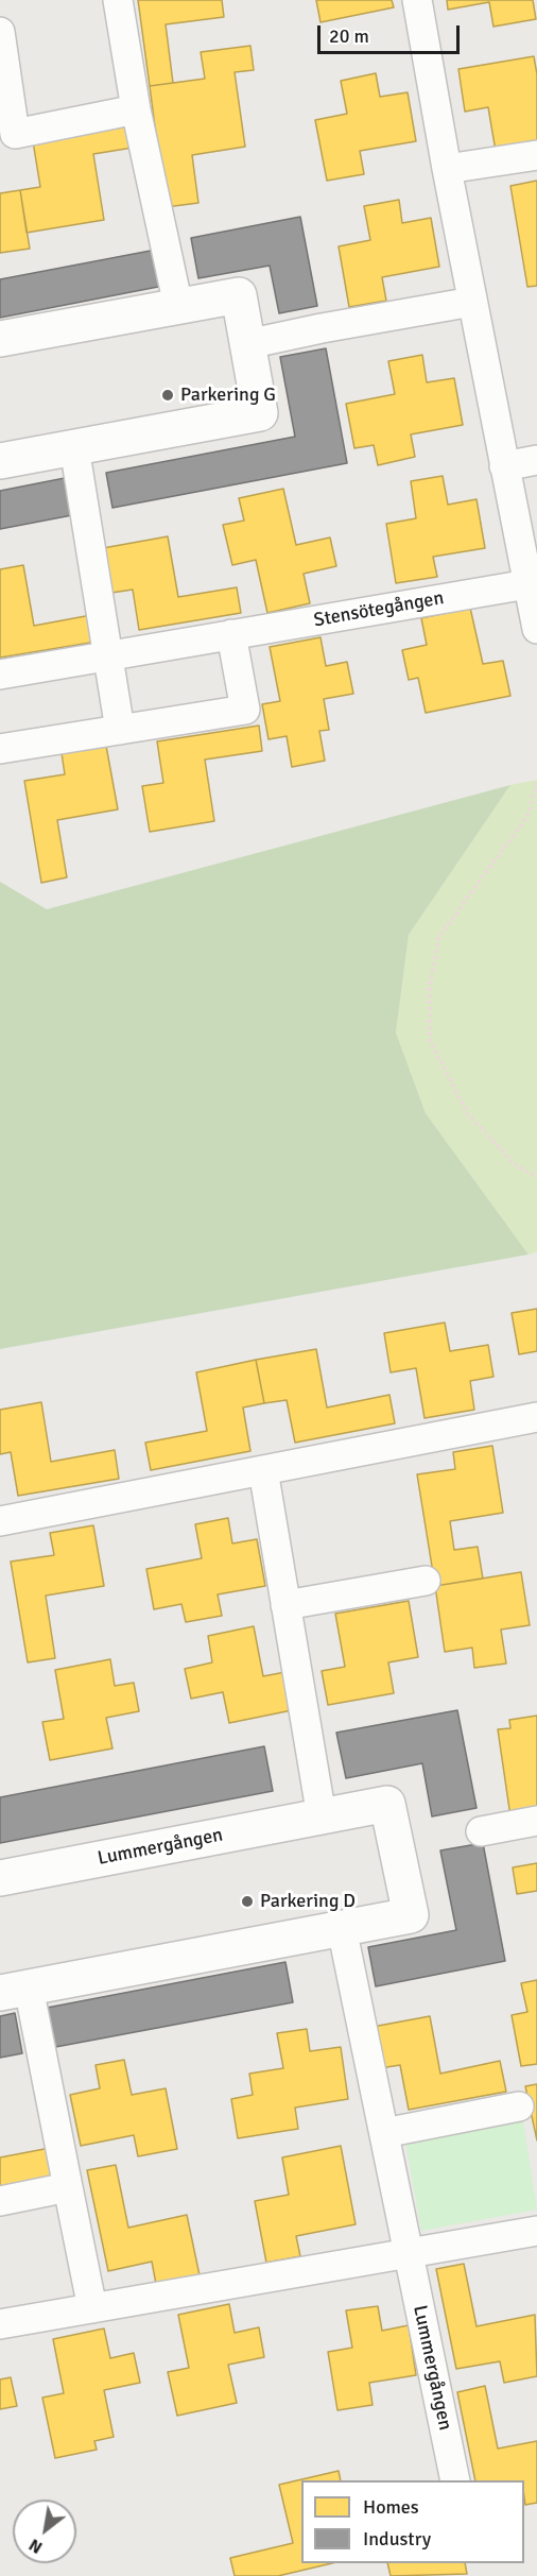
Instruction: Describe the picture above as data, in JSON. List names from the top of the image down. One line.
{"streets":{"street":["Lummergången"],"lane":["Stensötegången"]},"places":["Parkering G","Parkering D"],"legend":["Homes","Industry"],"scale_bar":"20 m","north":"bottom left"}
